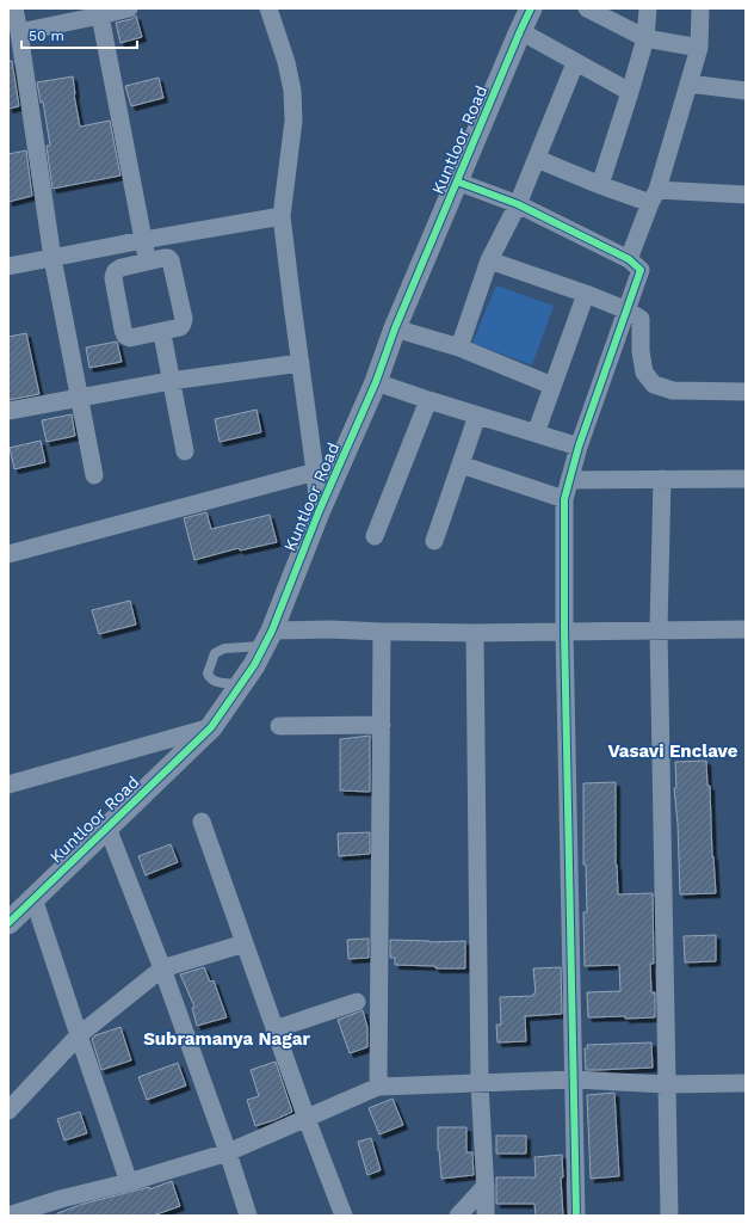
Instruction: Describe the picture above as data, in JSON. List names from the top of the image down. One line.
{"streets":{"street":["Kuntloor Road"]},"districts":["Vasavi Enclave","Subramanya Nagar"],"scale_bar":"50 m"}
